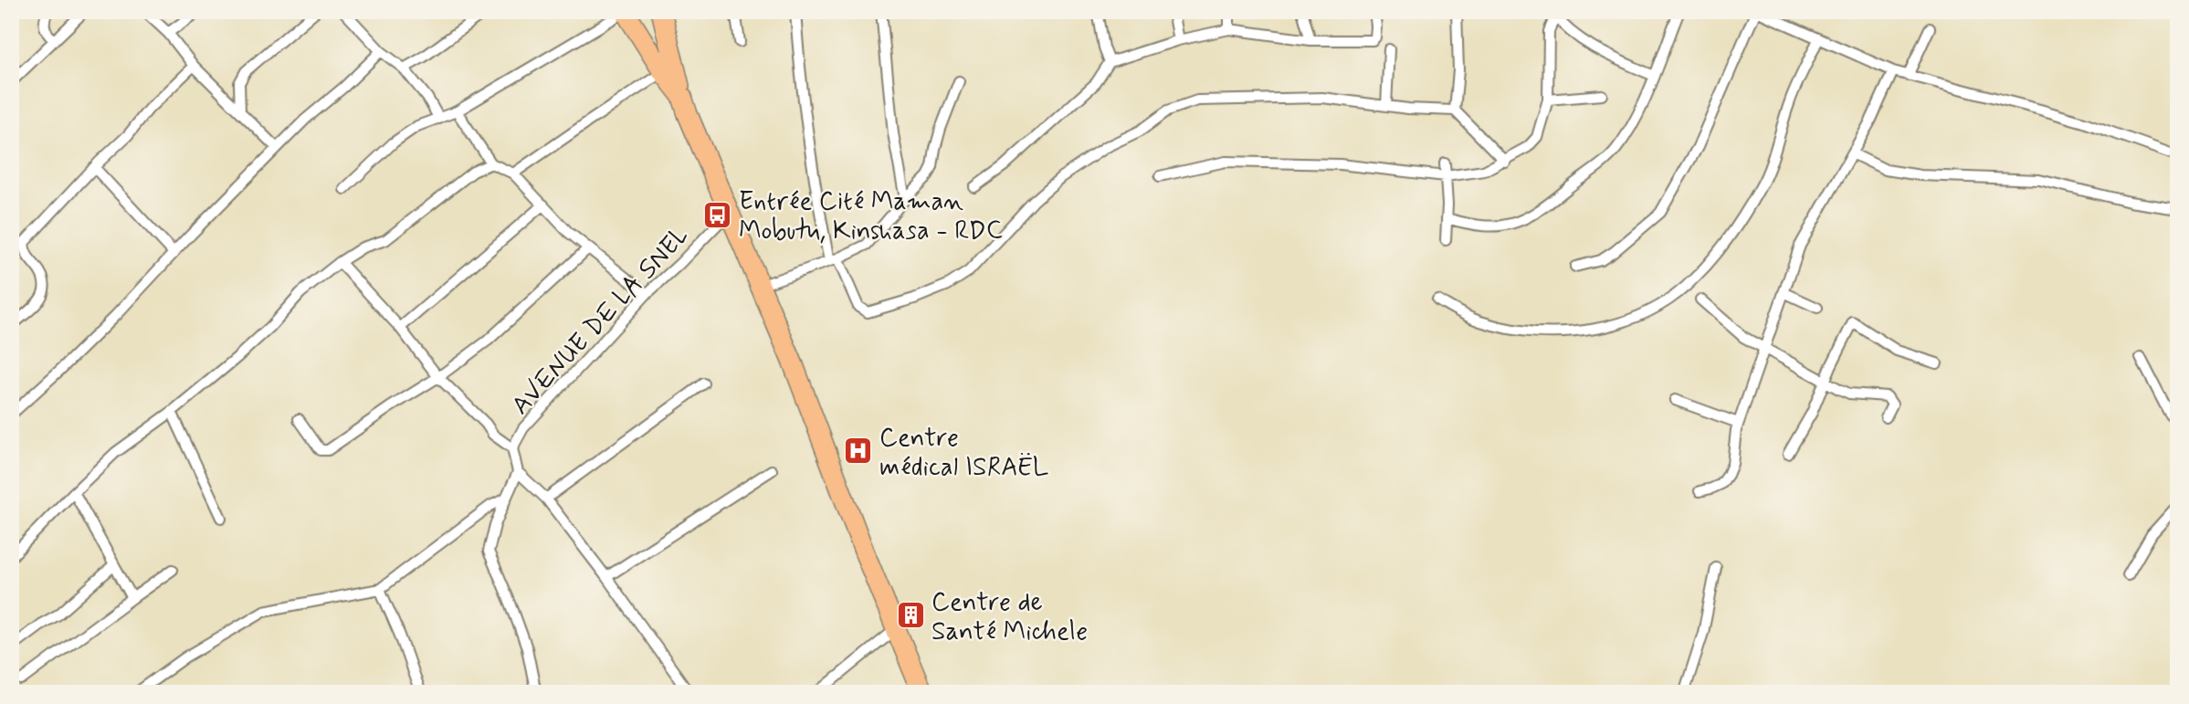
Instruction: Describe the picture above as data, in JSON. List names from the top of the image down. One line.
{"streets":{"street":["AVENUE DE LA SNEL"]},"places":{"bus stop":["Entrée Cité Maman Mobutu, Kinshasa - RDC"],"hospital":["Centre médical ISRAËL"],"building":["Centre de Santé Michele"]}}
